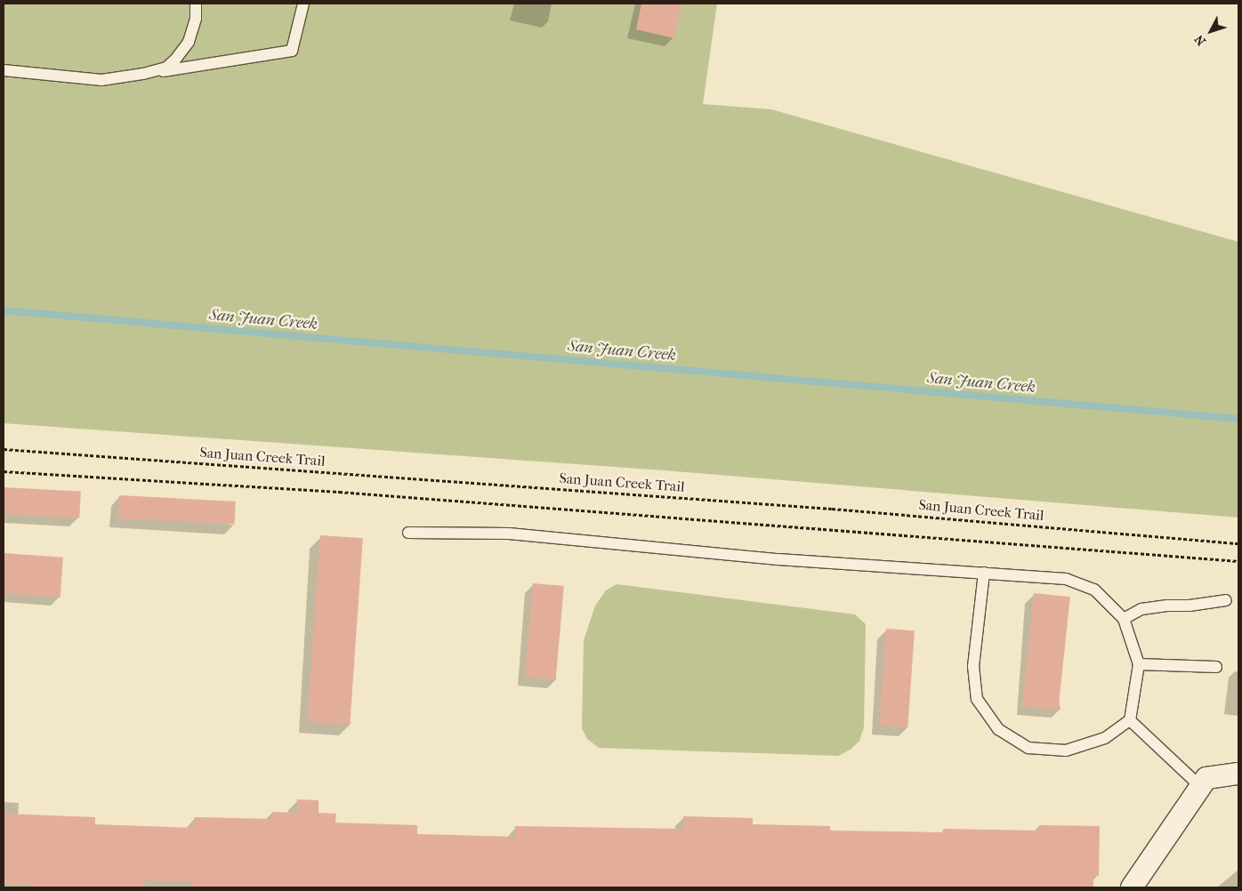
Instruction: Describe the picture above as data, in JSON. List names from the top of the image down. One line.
{"streets":{"path":["San Juan Creek Trail"]},"water":["San Juan Creek"],"north":"bottom left"}
